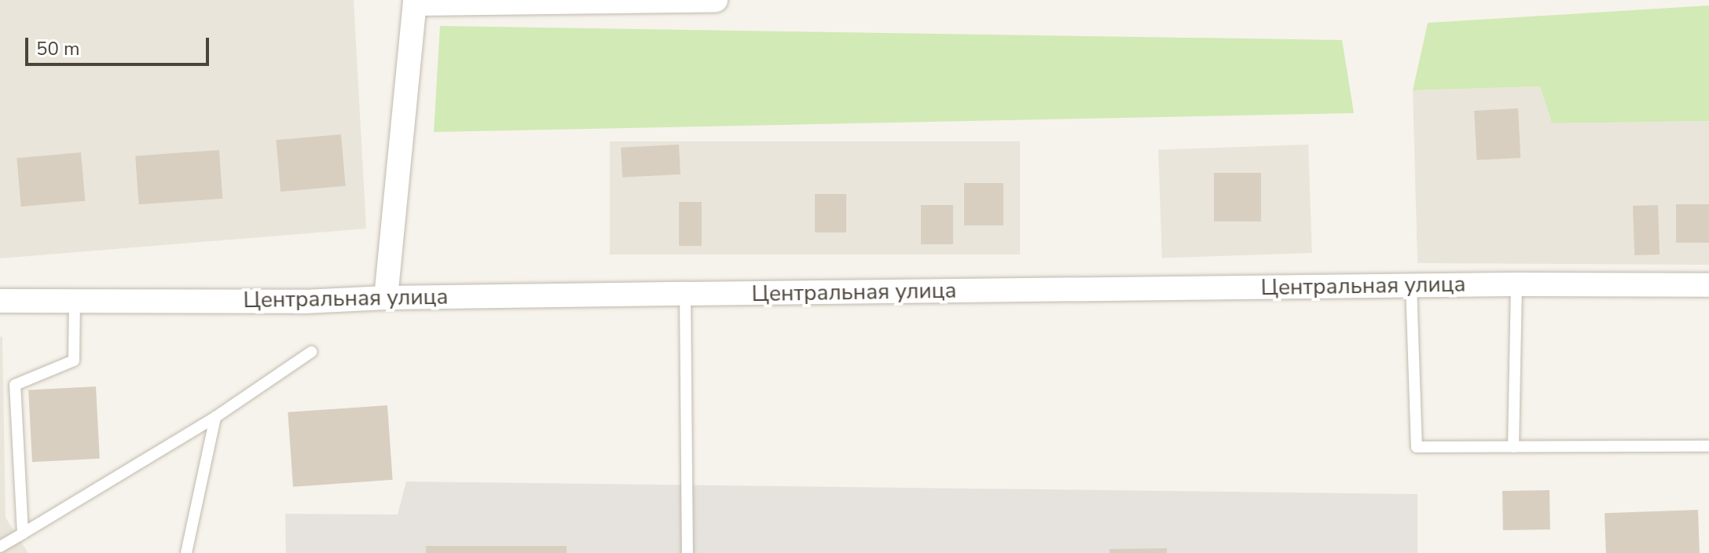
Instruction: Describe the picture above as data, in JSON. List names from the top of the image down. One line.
{"streets":{"street":["Центральная улица"]},"scale_bar":"50 m"}
